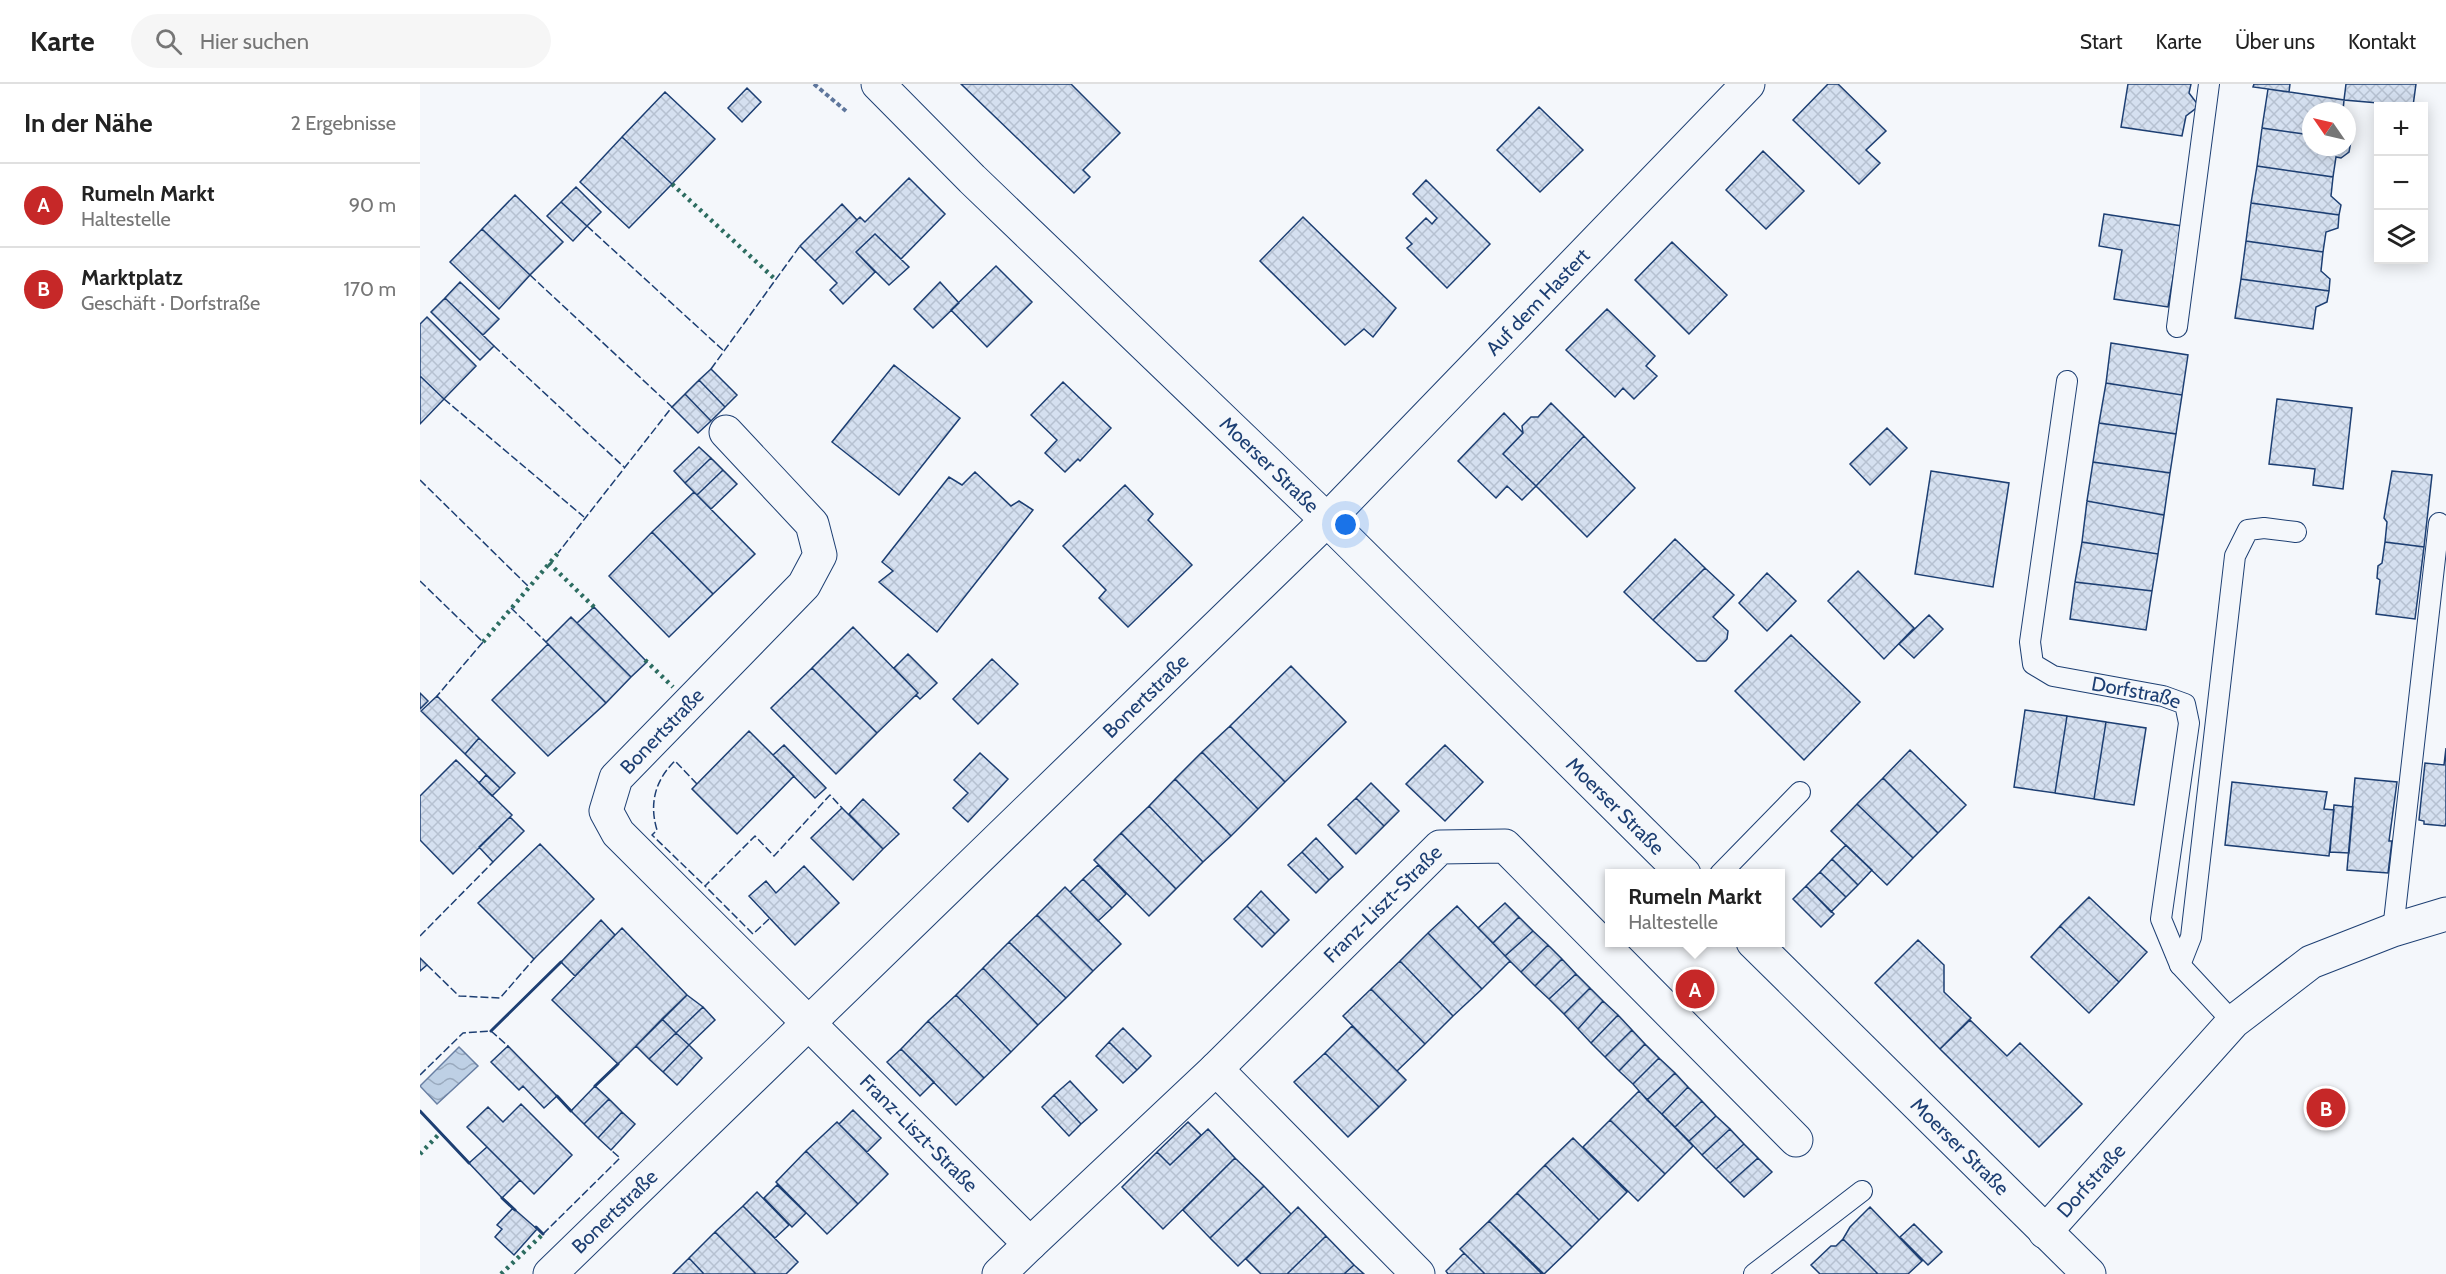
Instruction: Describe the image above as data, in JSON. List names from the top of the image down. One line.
{"streets":{"street":["Auf dem Hastert","Moerser Straße","Bonertstraße","Dorfstraße","Franz-Liszt-Straße"]},"crossings":[["Auf dem Hastert","Moerser Straße"],["Auf dem Hastert","Bonertstraße"],["Moerser Straße","Bonertstraße"],["Moerser Straße","Dorfstraße"],["Bonertstraße","Franz-Liszt-Straße"]],"north":"top left","page":{"header":"Karte","search":"Hier suchen","nav":["Start","Karte","Über uns","Kontakt"],"heading":["In der Nähe","2 Ergebnisse"],"map_buttons":["+","−"],"list":[{"mark":"A","name":"Rumeln Markt","note":"Haltestelle","value":"90 m"},{"mark":"B","name":"Marktplatz","note":"Geschäft · Dorfstraße","value":"170 m"}],"popup":["Rumeln Markt","Haltestelle"],"pins":["A","B"]}}
